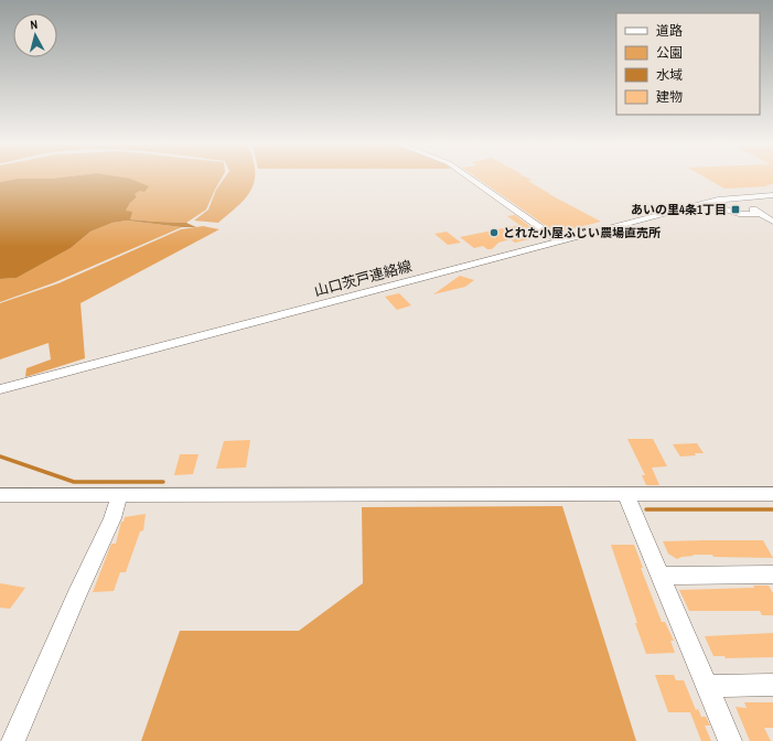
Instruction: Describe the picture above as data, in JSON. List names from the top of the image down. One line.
{"streets":{"street":["山口茨戸連絡線"]},"places":{"transit":["あいの里4条1丁目"],"other":["とれた小屋ふじい農場直売所"]},"legend":["道路","公園","水域","建物"],"north":"top"}
